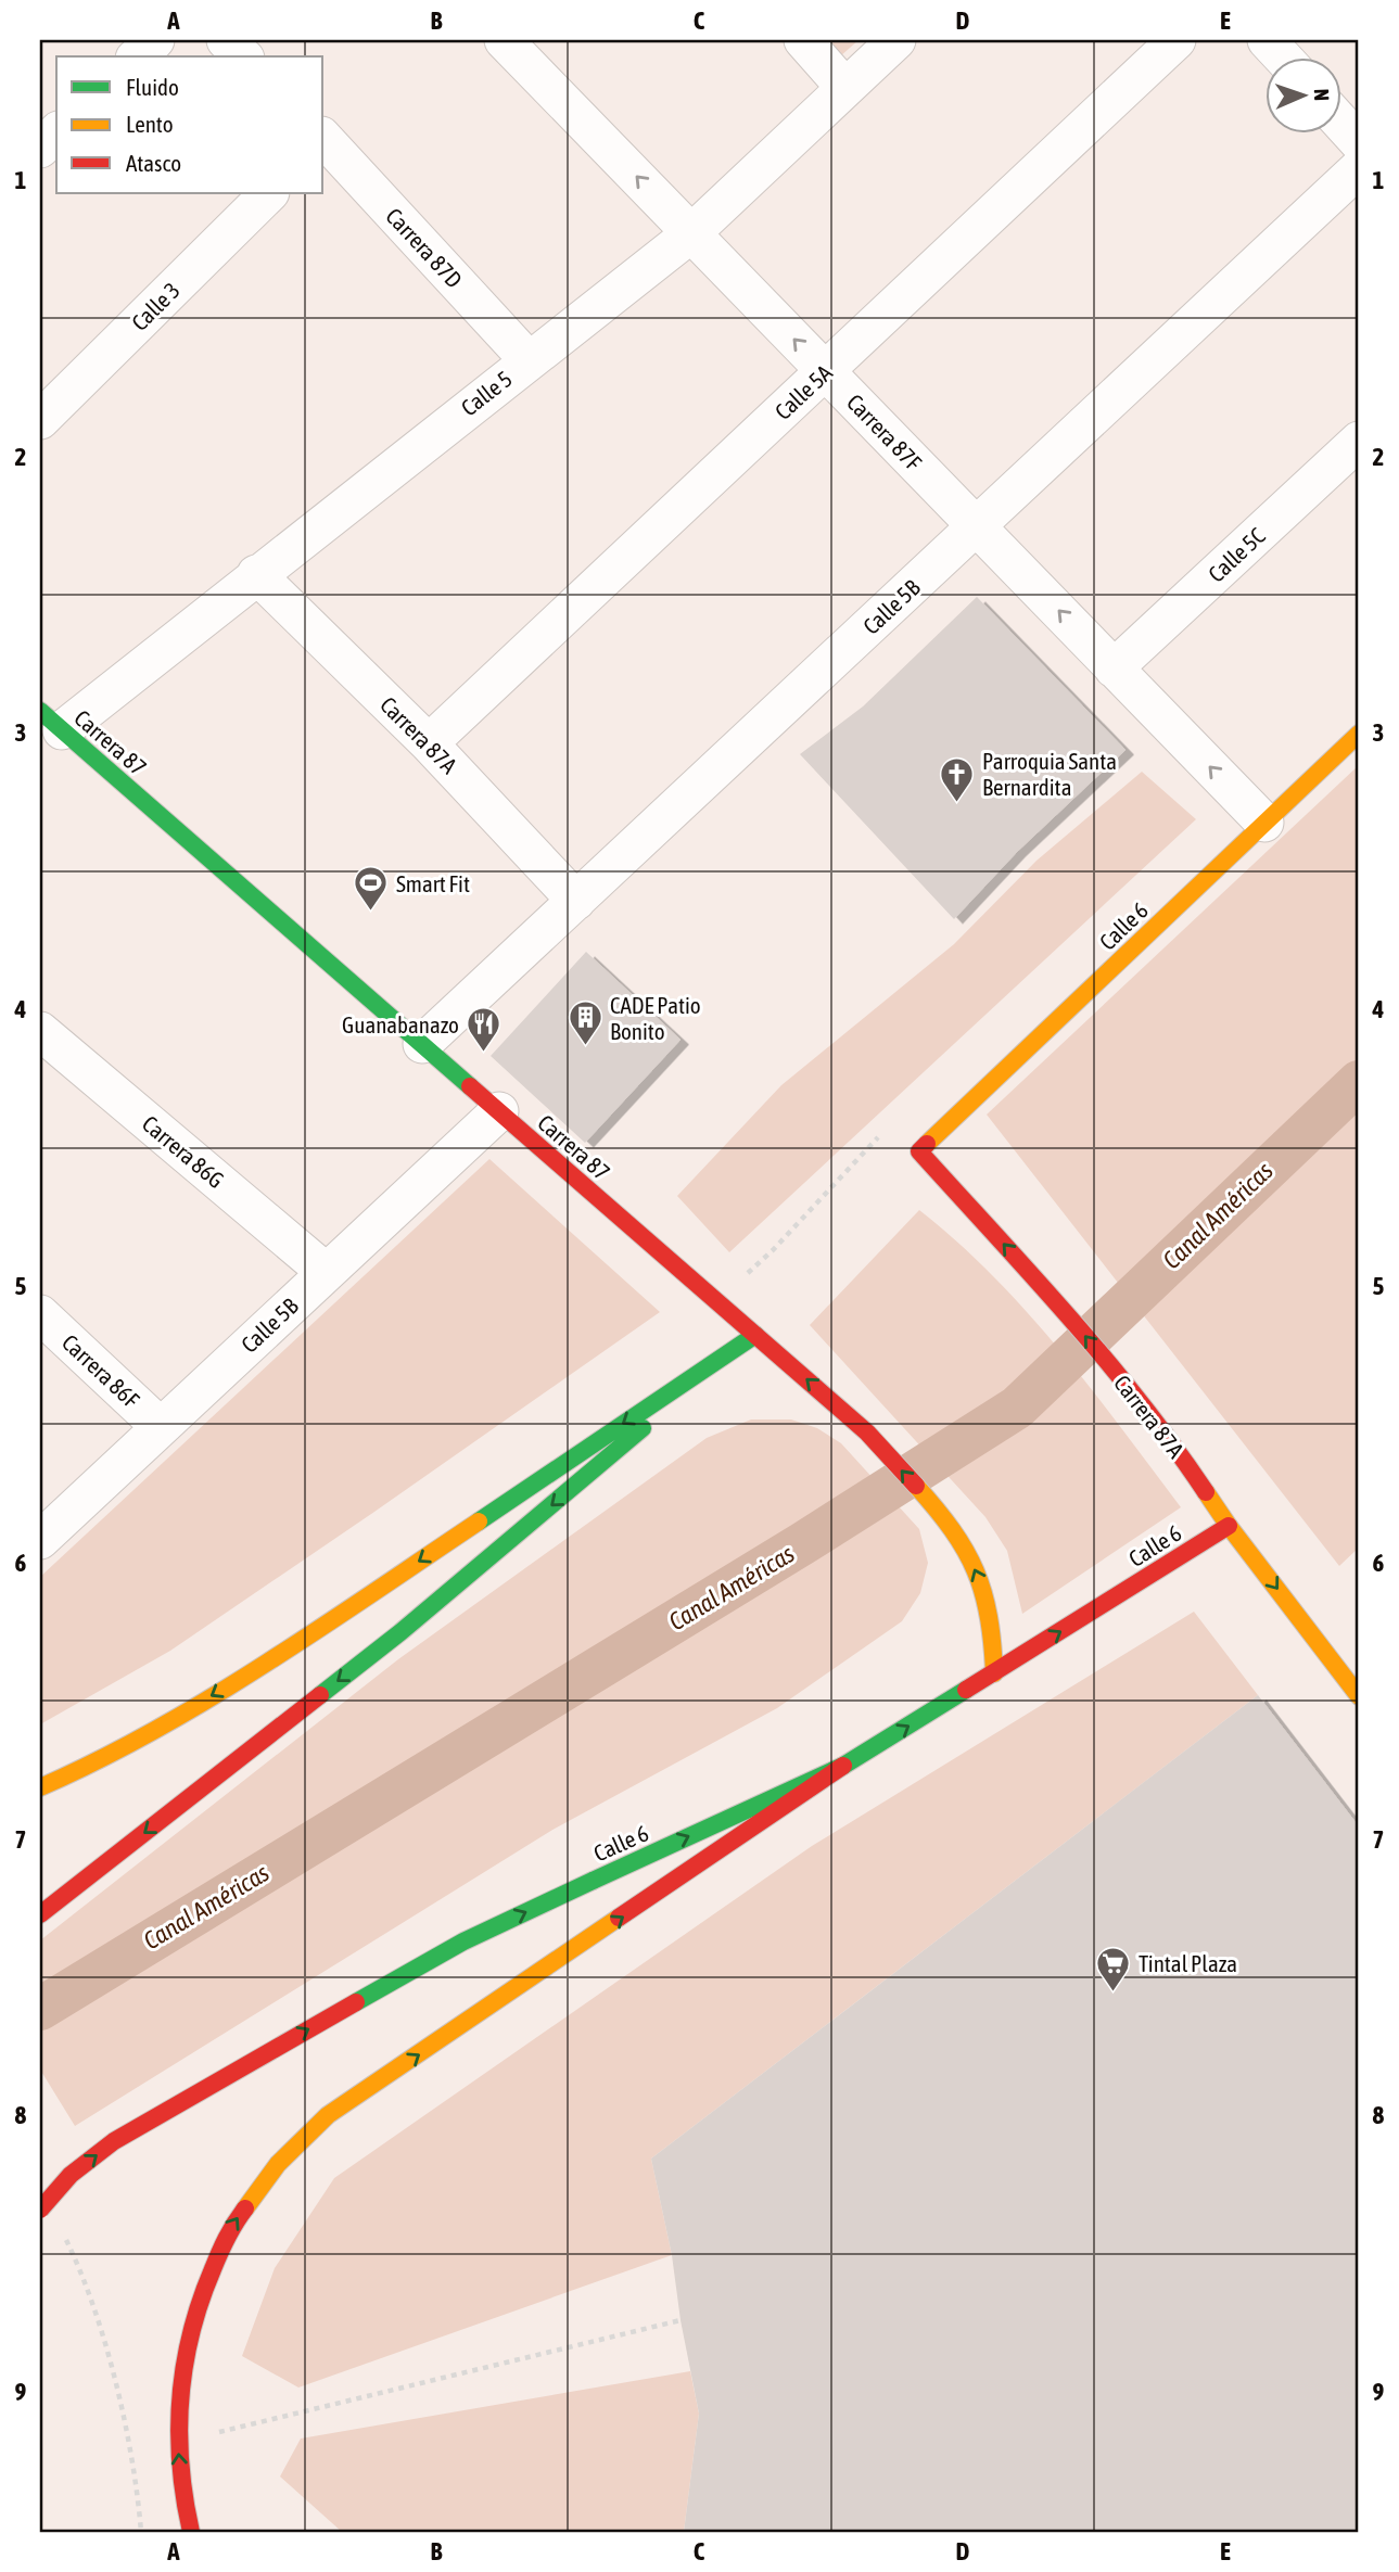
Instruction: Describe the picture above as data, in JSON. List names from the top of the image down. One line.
{"streets":{"street":["Carrera 87D","Calle 3","Calle 5A","Calle 5","Carrera 87F","Calle 5C","Calle 5B","Carrera 87A","Carrera 87","Calle 6","Carrera 86G","Carrera 86F"]},"crossings":[["Carrera 87D","Calle 5"],["Calle 5A","Carrera 87F"],["Calle 5A","Carrera 87A"],["Calle 5","Carrera 87F"],["Calle 5","Carrera 87A"],["Calle 5","Carrera 87"],["Carrera 87F","Calle 5C"],["Carrera 87F","Calle 5B"],["Carrera 87F","Calle 6"],["Calle 5B","Carrera 87A"],["Calle 5B","Carrera 87"],["Calle 5B","Carrera 86G"],["Calle 5B","Carrera 86F"],["Carrera 87A","Calle 6"],["Carrera 87","Calle 6"]],"one_way":["Carrera 87F","Calle 6"],"water":["Canal Américas"],"places":{"church":["Parroquia Santa Bernardita"],"sports":["Smart Fit"],"building":["CADE Patio Bonito"],"restaurant":["Guanabanazo"],"supermarket":["Tintal Plaza"]},"legend":["Fluido","Lento","Atasco"],"north":"right","grid":{"columns":["A","B","C","D","E"],"rows":["1","2","3","4","5","6","7","8","9"]}}
